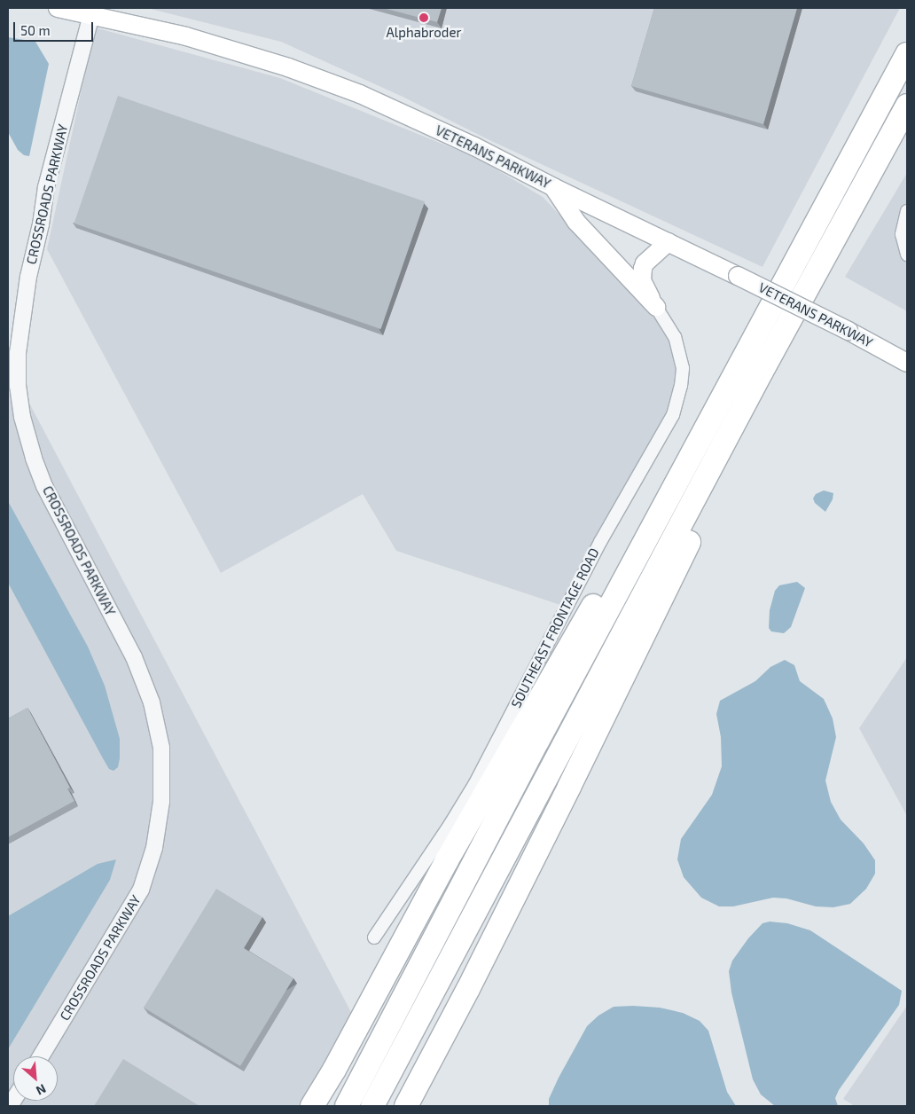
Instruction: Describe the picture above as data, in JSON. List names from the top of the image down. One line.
{"streets":{"main road":["VETERANS PARKWAY"],"street":["CROSSROADS PARKWAY","SOUTHEAST FRONTAGE ROAD"]},"crossings":[["VETERANS PARKWAY","CROSSROADS PARKWAY"]],"places":["Alphabroder"],"scale_bar":"50 m","north":"bottom right"}
